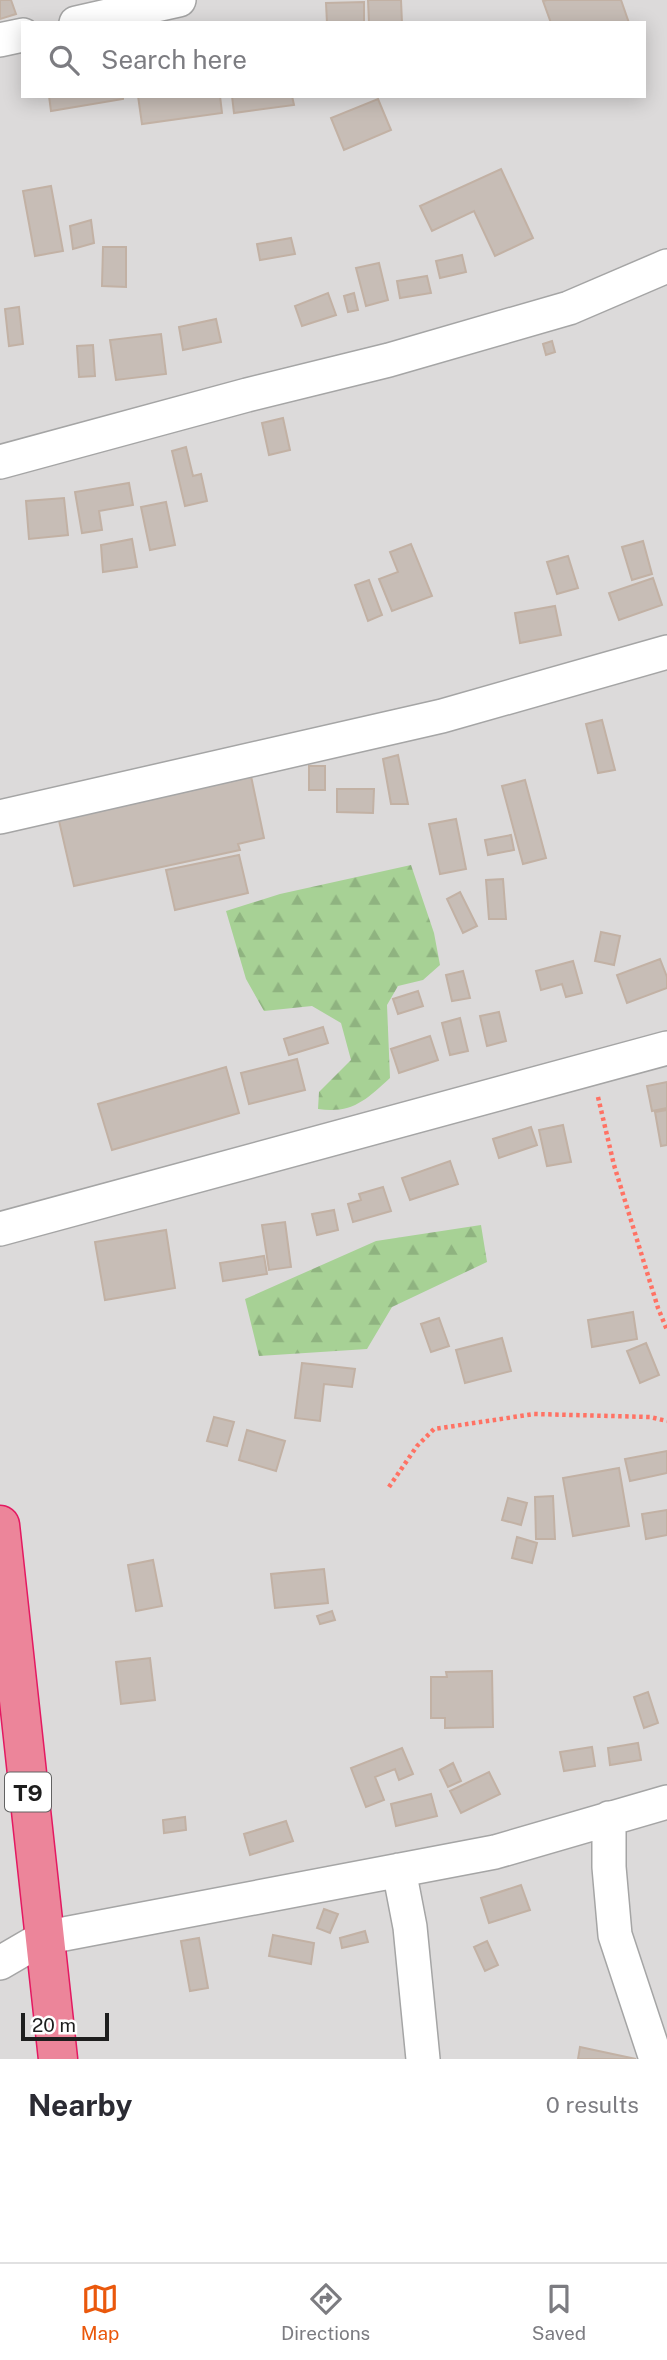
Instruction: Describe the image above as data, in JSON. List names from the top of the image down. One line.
{"streets":{"highway":["T9"]},"scale_bar":"20 m","page":{"search":"Search here","scale":"20 m","heading":["Nearby","0 results"],"nav":["Map","Directions","Saved"]}}
